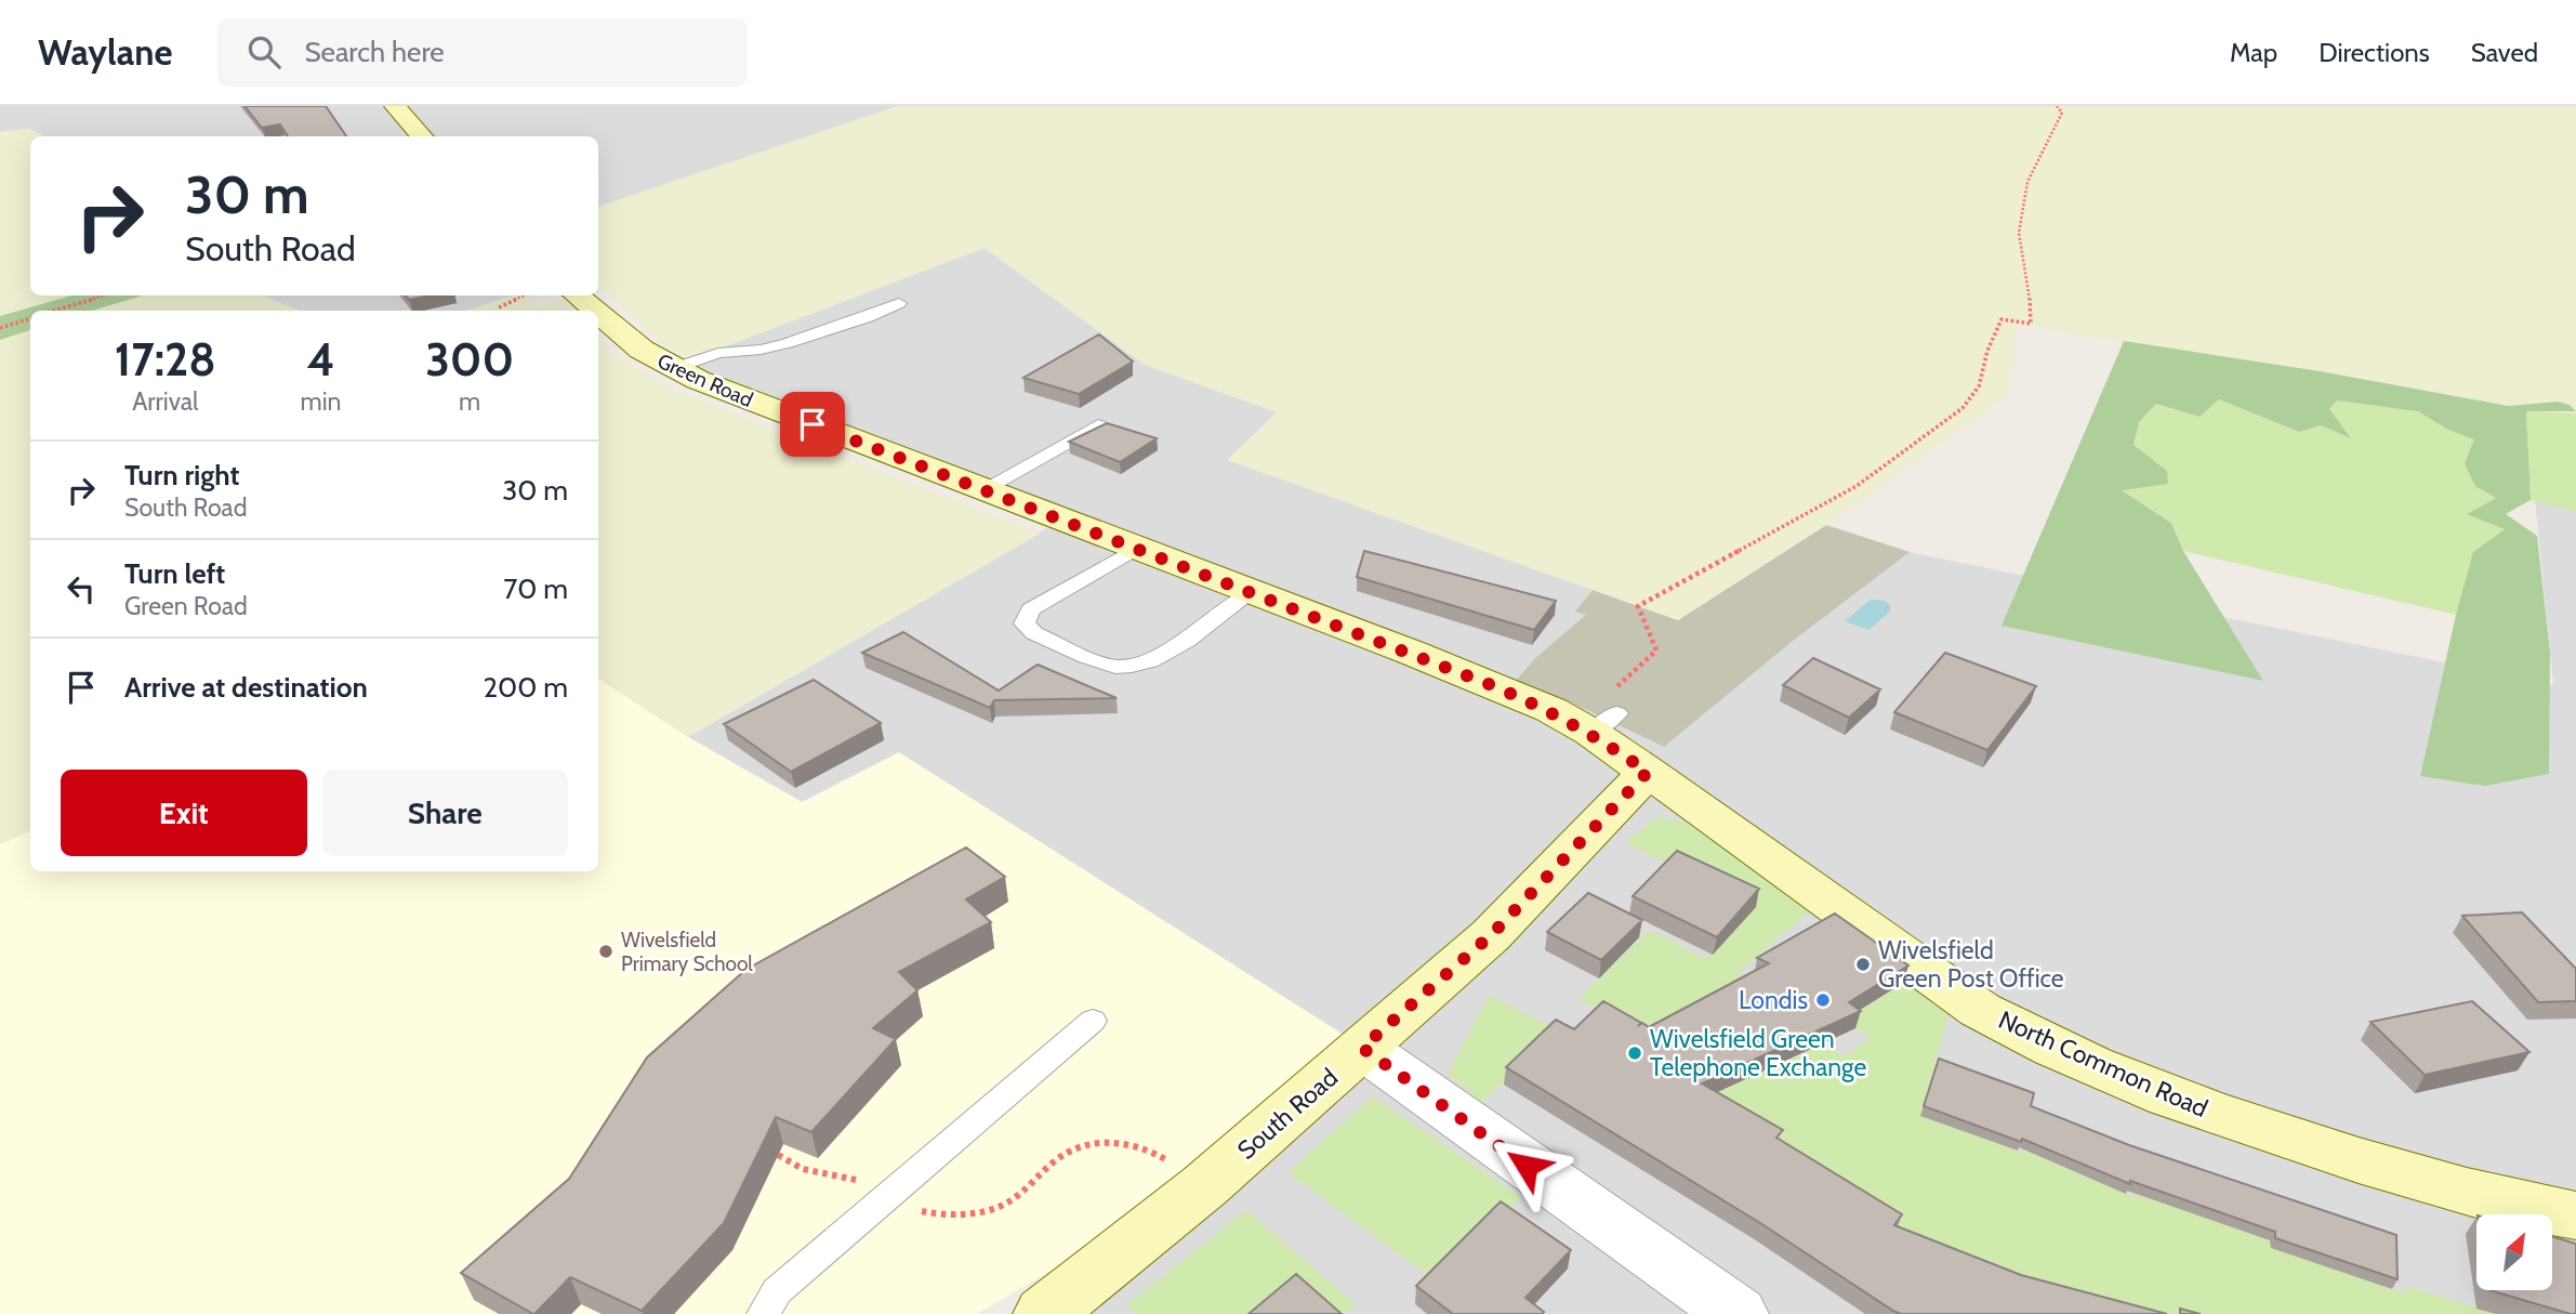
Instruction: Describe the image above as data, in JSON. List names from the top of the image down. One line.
{"streets":{"street":["Green Road","North Common Road","South Road"]},"crossings":[["Green Road","North Common Road"],["Green Road","South Road"],["North Common Road","South Road"]],"places":["Wivelsfield Primary School","Wivelsfield Green Post Office","Londis","Wivelsfield Green Telephone Exchange"],"north":"top right","page":{"header":"Waylane","search":"Search here","nav":["Map","Directions","Saved"],"turn":["30 m","South Road"],"eta":["17:28","Arrival","4","min","300","m"],"list":[{"name":"Turn right","note":"South Road","value":"30 m"},{"name":"Turn left","note":"Green Road","value":"70 m"},{"name":"Arrive at destination","value":"200 m"}],"buttons":["Exit","Share"]}}
